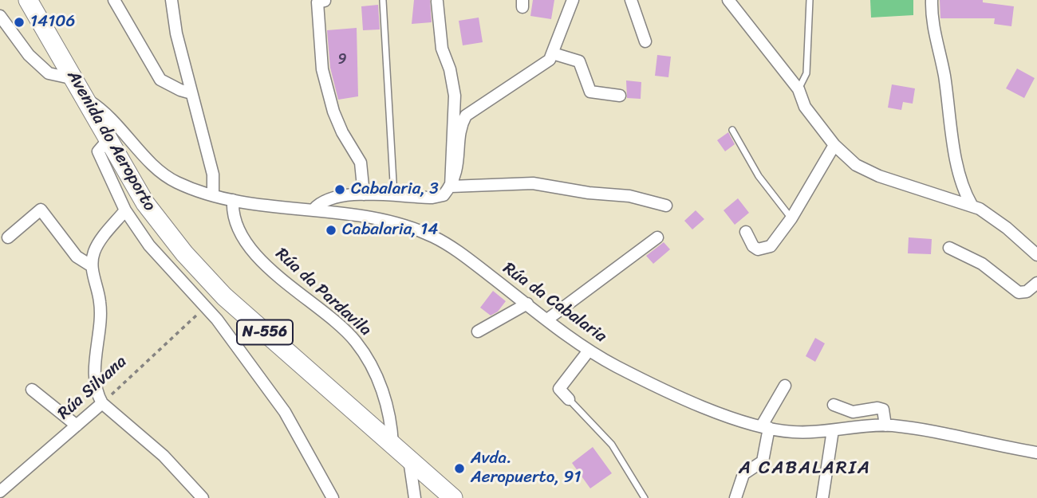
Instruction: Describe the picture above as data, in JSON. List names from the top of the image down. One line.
{"streets":{"main road":["Avenida do Aeroporto","N-556"],"street":["Rúa da Pardavila","Rúa da Cabalaria","Rúa Silvana"]},"crossings":[["Avenida do Aeroporto","Rúa da Pardavila"],["Avenida do Aeroporto","Rúa da Cabalaria"],["Rúa da Pardavila","Rúa da Cabalaria"]],"districts":["A CABALARIA"],"places":["14106","Cabalaria, 3","Cabalaria, 14","Avda. Aeropuerto, 91"],"house_numbers":["9"]}
